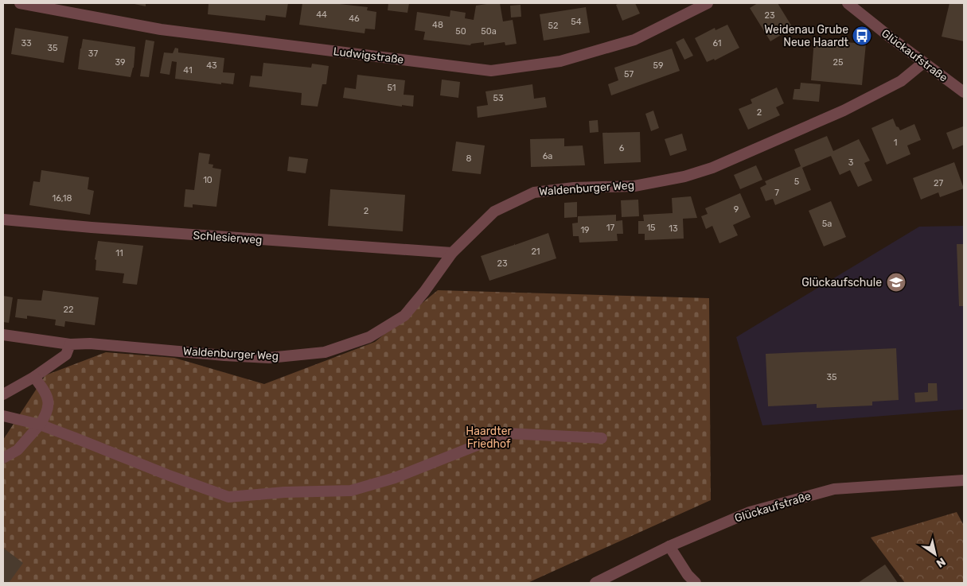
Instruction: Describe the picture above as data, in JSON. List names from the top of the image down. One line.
{"streets":{"street":["Ludwigstraße","Glückaufstraße","Waldenburger Weg","Schlesierweg"]},"crossings":[["Glückaufstraße","Waldenburger Weg"],["Waldenburger Weg","Schlesierweg"]],"parks":["Haardter Friedhof"],"places":{"bus stop":["Weidenau Grube Neue Haardt"],"school or university":["Glückaufschule"]},"house_numbers":["44","23","46","54","48","52","50","50a","33","61","35","37","39","25","43","59","41","57","51","53","2","1","6","6a","8","3","10","5","27","7","16,18","9","2","5a","17","15","13","19","21","11","23","22","35"],"north":"bottom right"}
